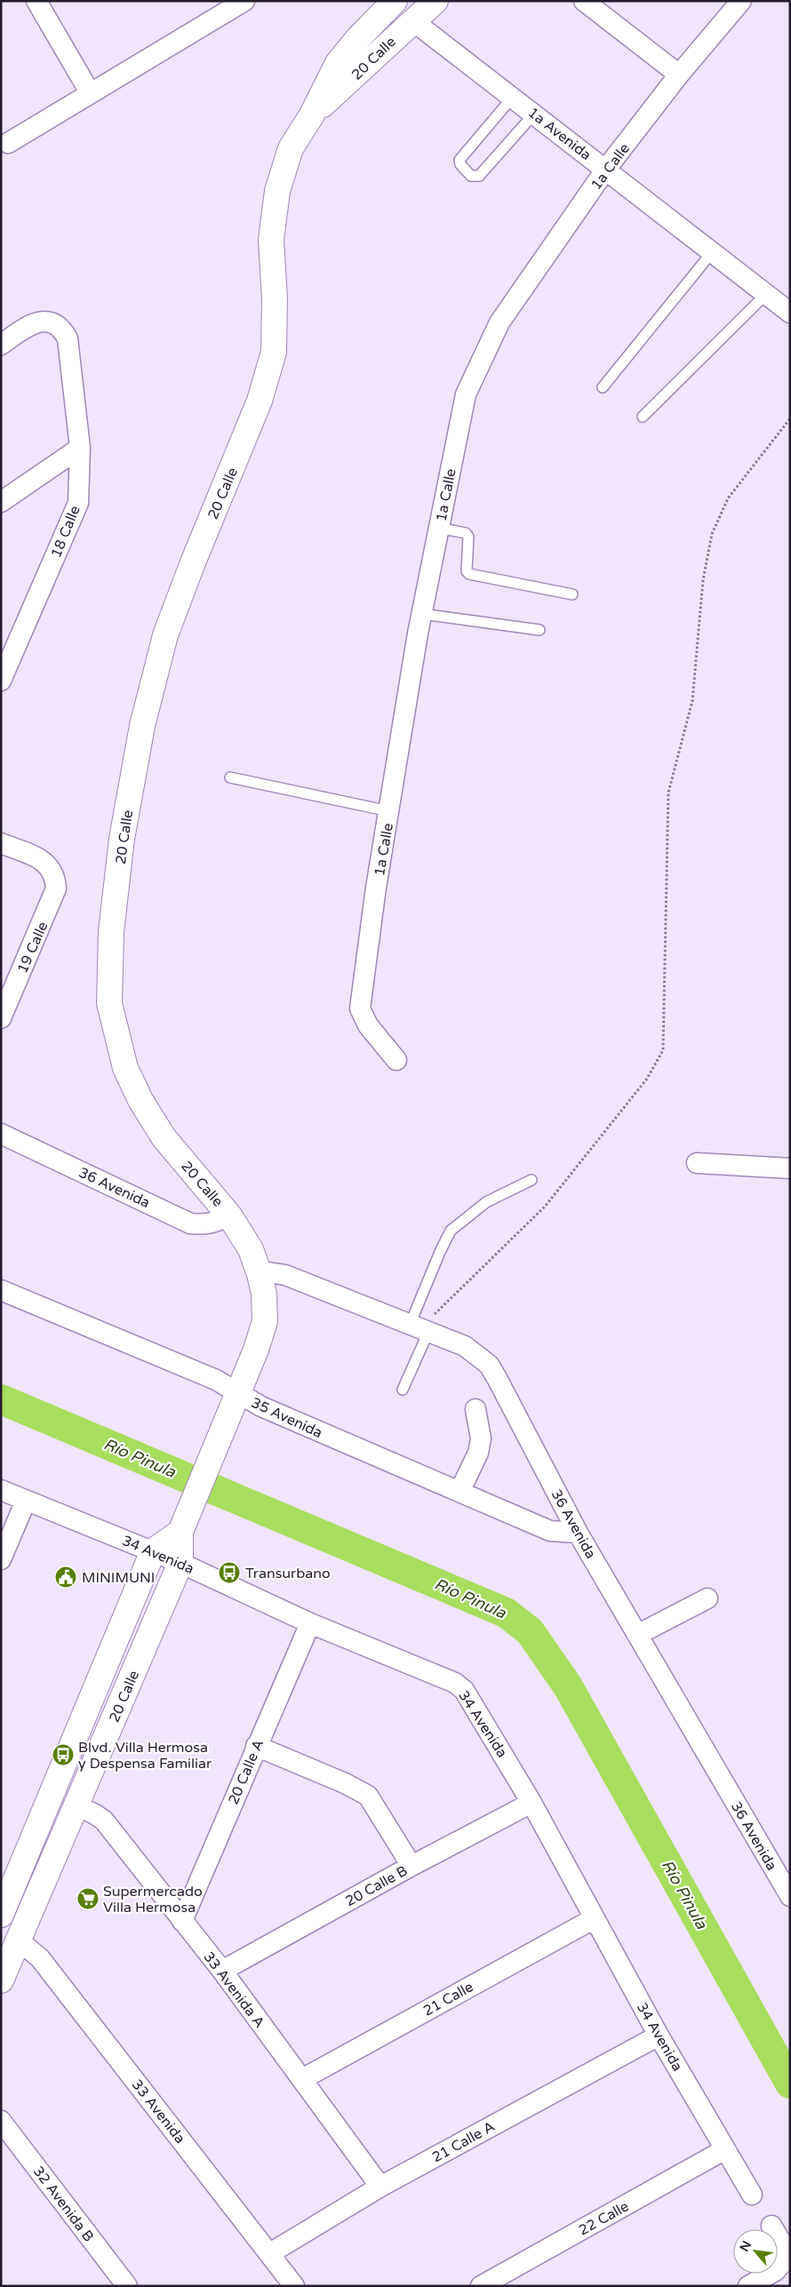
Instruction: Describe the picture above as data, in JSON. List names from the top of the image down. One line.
{"streets":{"main road":["20 Calle"],"street":["1a Avenida","1a Calle","18 Calle","19 Calle","36 Avenida","35 Avenida","34 Avenida","20 Calle A","20 Calle B","33 Avenida A","21 Calle","33 Avenida","21 Calle A","32 Avenida B","22 Calle"]},"crossings":[["20 Calle","1a Avenida"],["20 Calle","36 Avenida"],["20 Calle","35 Avenida"],["20 Calle","34 Avenida"],["20 Calle","33 Avenida A"],["20 Calle","33 Avenida"],["1a Avenida","1a Calle"],["36 Avenida","35 Avenida"],["34 Avenida","20 Calle A"],["34 Avenida","20 Calle B"],["34 Avenida","21 Calle"],["34 Avenida","21 Calle A"],["34 Avenida","22 Calle"],["20 Calle A","33 Avenida A"],["20 Calle B","33 Avenida A"],["33 Avenida A","21 Calle"],["33 Avenida A","21 Calle A"],["33 Avenida","21 Calle A"]],"water":["Río Pinula"],"places":{"bus stop":["Transurbano","Blvd. Villa Hermosa y Despensa Familiar"],"public building":["MINIMUNI"],"supermarket":["Supermercado Villa Hermosa"]},"north":"top left"}
